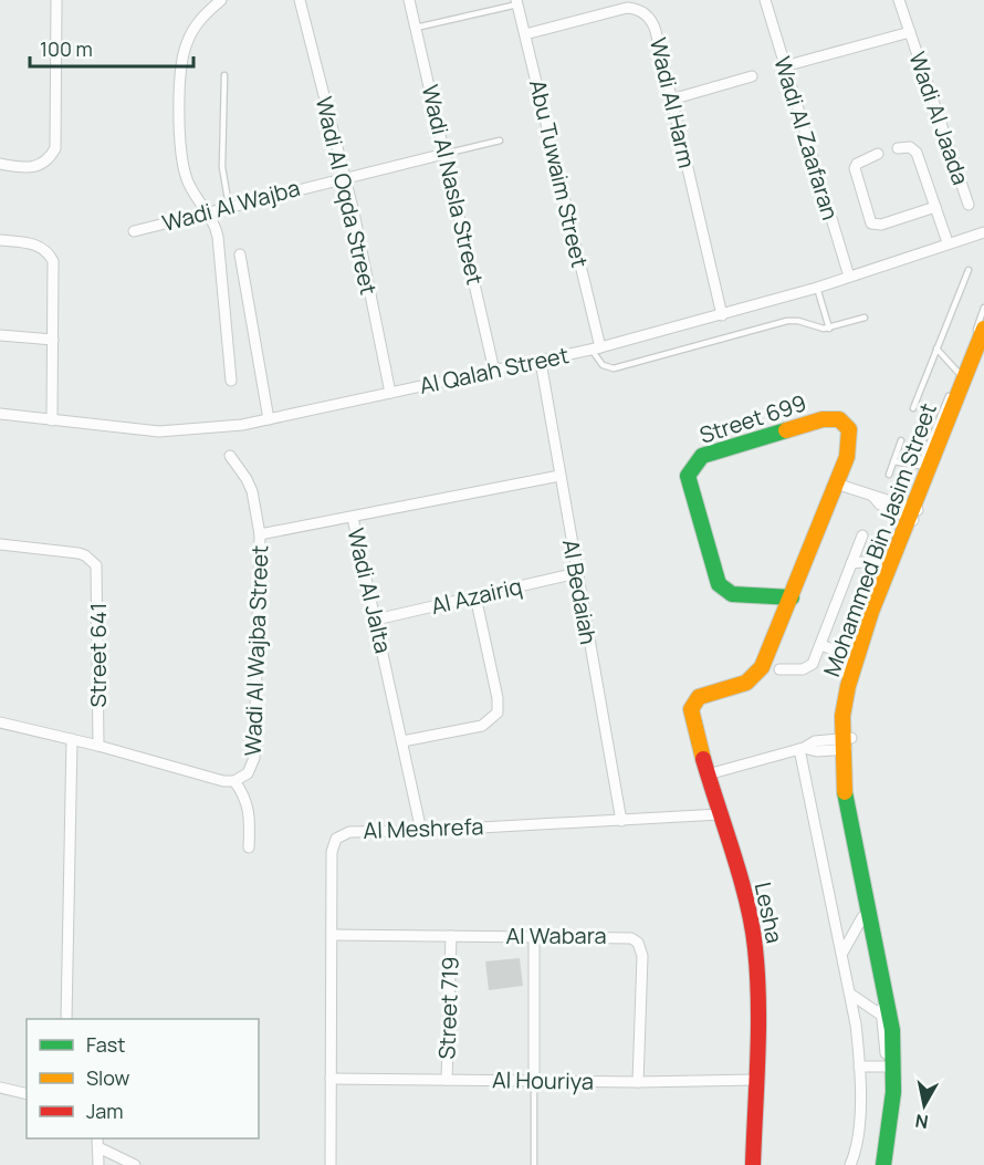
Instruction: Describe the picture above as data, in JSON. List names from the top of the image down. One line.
{"streets":{"street":["Wadi Al Harm","Wadi Al Jaada","Wadi Al Zaafaran","Abu Tuwaim Street","Wadi Al Nasla Street","Wadi Al Oqda Street","Wadi Al Wajba","Al Qalah Street","Street 699","Mohammed Bin Jasim Street","Wadi Al Jalta","Al Bedaiah","Al Azairiq","Wadi Al Wajba Street","Street 641","Al Meshrefa","Lesha","Al Wabara","Street 719","Al Houriya"]},"crossings":[["Wadi Al Harm","Abu Tuwaim Street"],["Wadi Al Harm","Al Qalah Street"],["Wadi Al Jaada","Wadi Al Zaafaran"],["Wadi Al Zaafaran","Al Qalah Street"],["Abu Tuwaim Street","Al Qalah Street"],["Wadi Al Nasla Street","Wadi Al Wajba"],["Wadi Al Nasla Street","Al Qalah Street"],["Wadi Al Oqda Street","Wadi Al Wajba"],["Wadi Al Oqda Street","Al Qalah Street"],["Al Qalah Street","Al Bedaiah"],["Street 699","Lesha"],["Wadi Al Jalta","Al Bedaiah"],["Wadi Al Jalta","Al Azairiq"],["Wadi Al Jalta","Al Meshrefa"],["Al Bedaiah","Al Azairiq"],["Al Bedaiah","Al Meshrefa"],["Wadi Al Wajba Street","Street 641"],["Al Meshrefa","Lesha"],["Al Meshrefa","Al Wabara"],["Al Meshrefa","Al Houriya"],["Lesha","Al Houriya"],["Al Wabara","Street 719"],["Al Wabara","Al Houriya"],["Street 719","Al Houriya"]],"legend":["Fast","Slow","Jam"],"scale_bar":"100 m","north":"bottom"}
